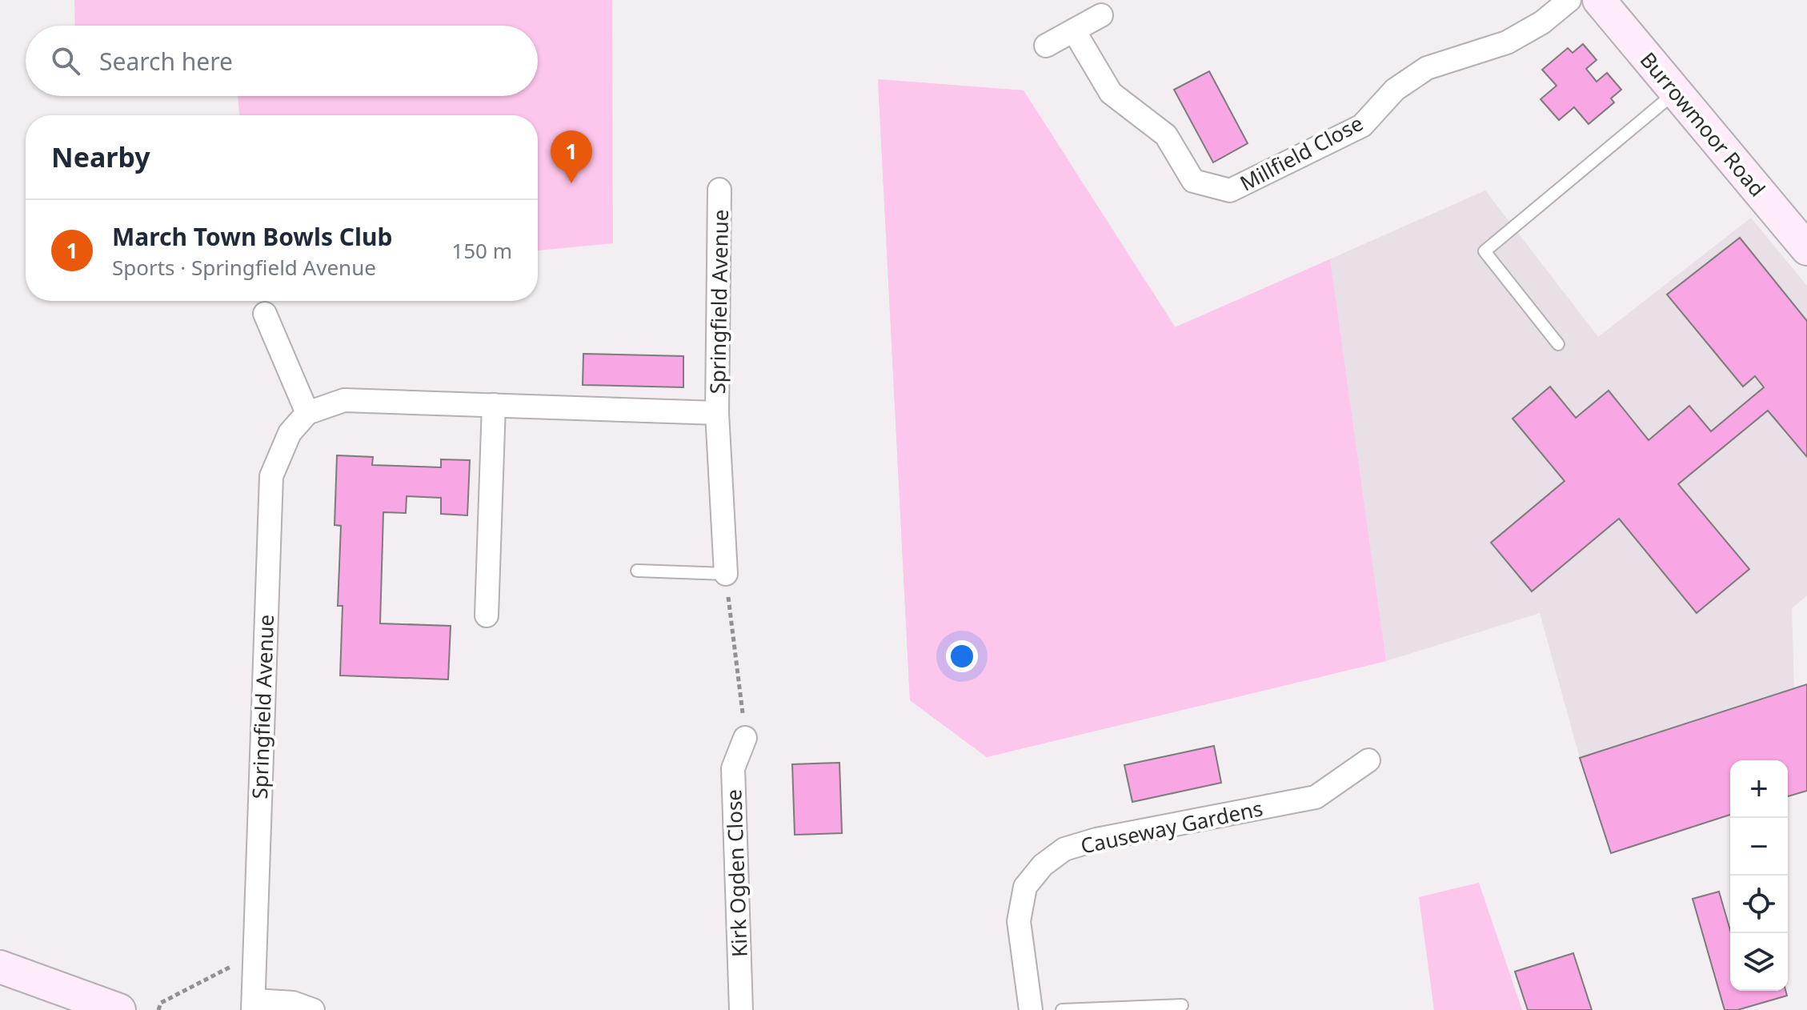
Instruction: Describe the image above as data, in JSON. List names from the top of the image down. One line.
{"streets":{"street":["Burrowmoor Road","Millfield Close","Springfield Avenue","Causeway Gardens","Kirk Ogden Close"]},"page":{"search":"Search here","heading":"Nearby","pins":"1","list":[{"mark":"1","name":"March Town Bowls Club","note":"Sports · Springfield Avenue","value":"150 m"}],"map_buttons":["+","−"]}}
